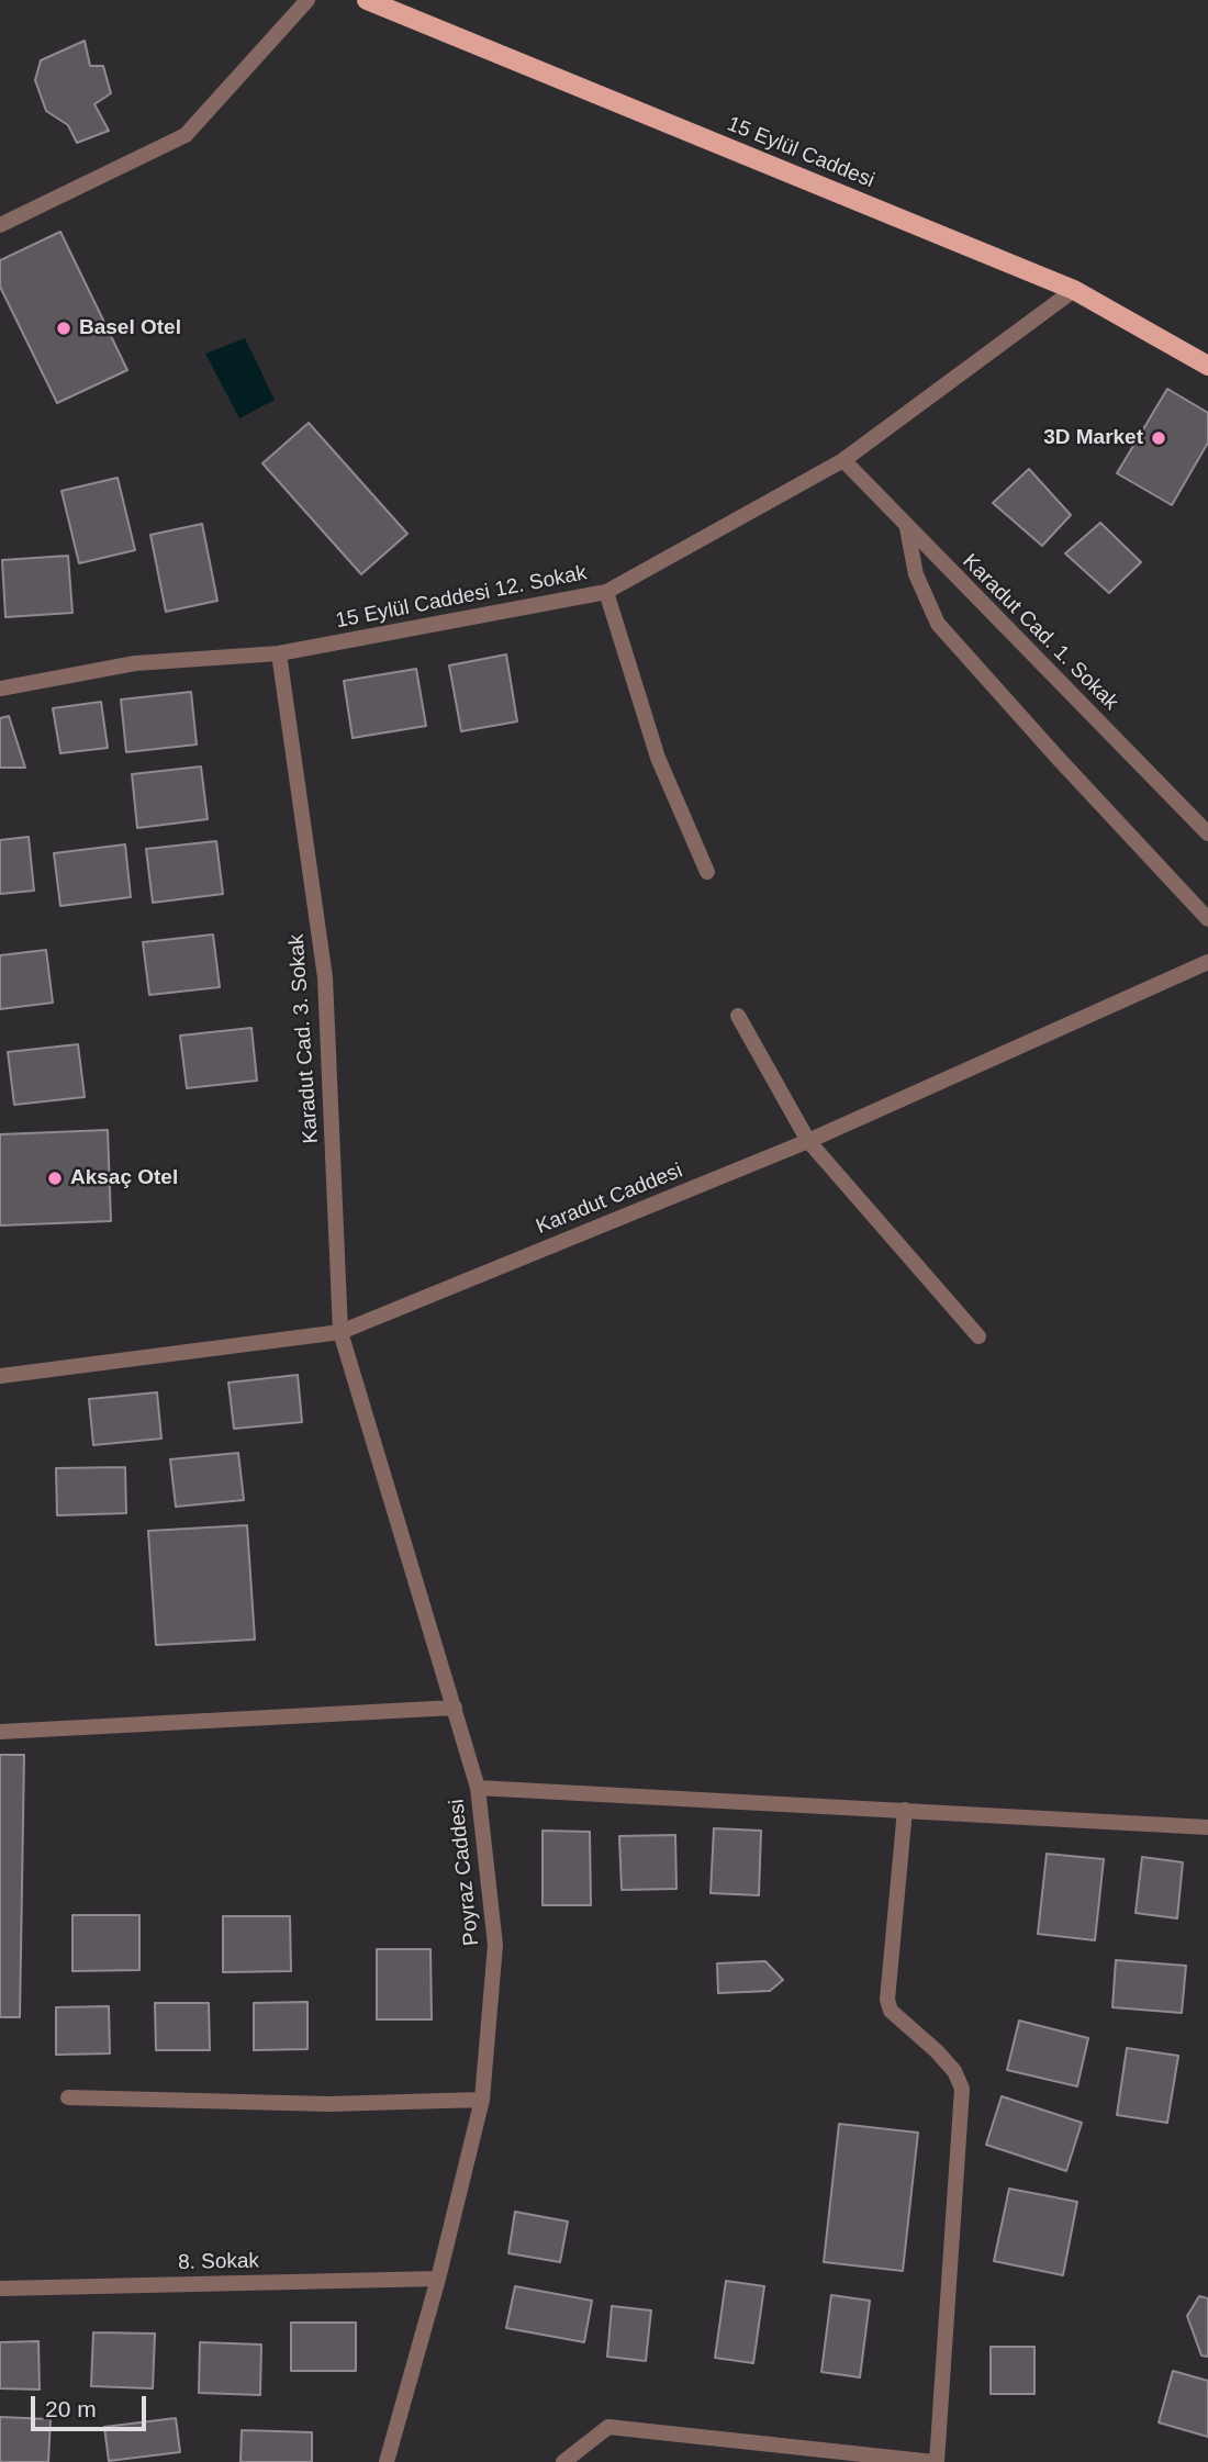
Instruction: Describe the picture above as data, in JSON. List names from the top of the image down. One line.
{"streets":{"main road":["15 Eylül Caddesi"],"street":["15 Eylül Caddesi 12. Sokak","Karadut Cad. 1. Sokak","Karadut Cad. 3. Sokak","Karadut Caddesi","Poyraz Caddesi","8. Sokak"]},"crossings":[["15 Eylül Caddesi","15 Eylül Caddesi 12. Sokak"],["15 Eylül Caddesi 12. Sokak","Karadut Cad. 1. Sokak"],["15 Eylül Caddesi 12. Sokak","Karadut Cad. 3. Sokak"],["Karadut Cad. 3. Sokak","Karadut Caddesi"],["Karadut Cad. 3. Sokak","Poyraz Caddesi"],["Karadut Caddesi","Poyraz Caddesi"],["Poyraz Caddesi","8. Sokak"]],"places":["Basel Otel","3D Market","Aksaç Otel"],"scale_bar":"20 m"}
